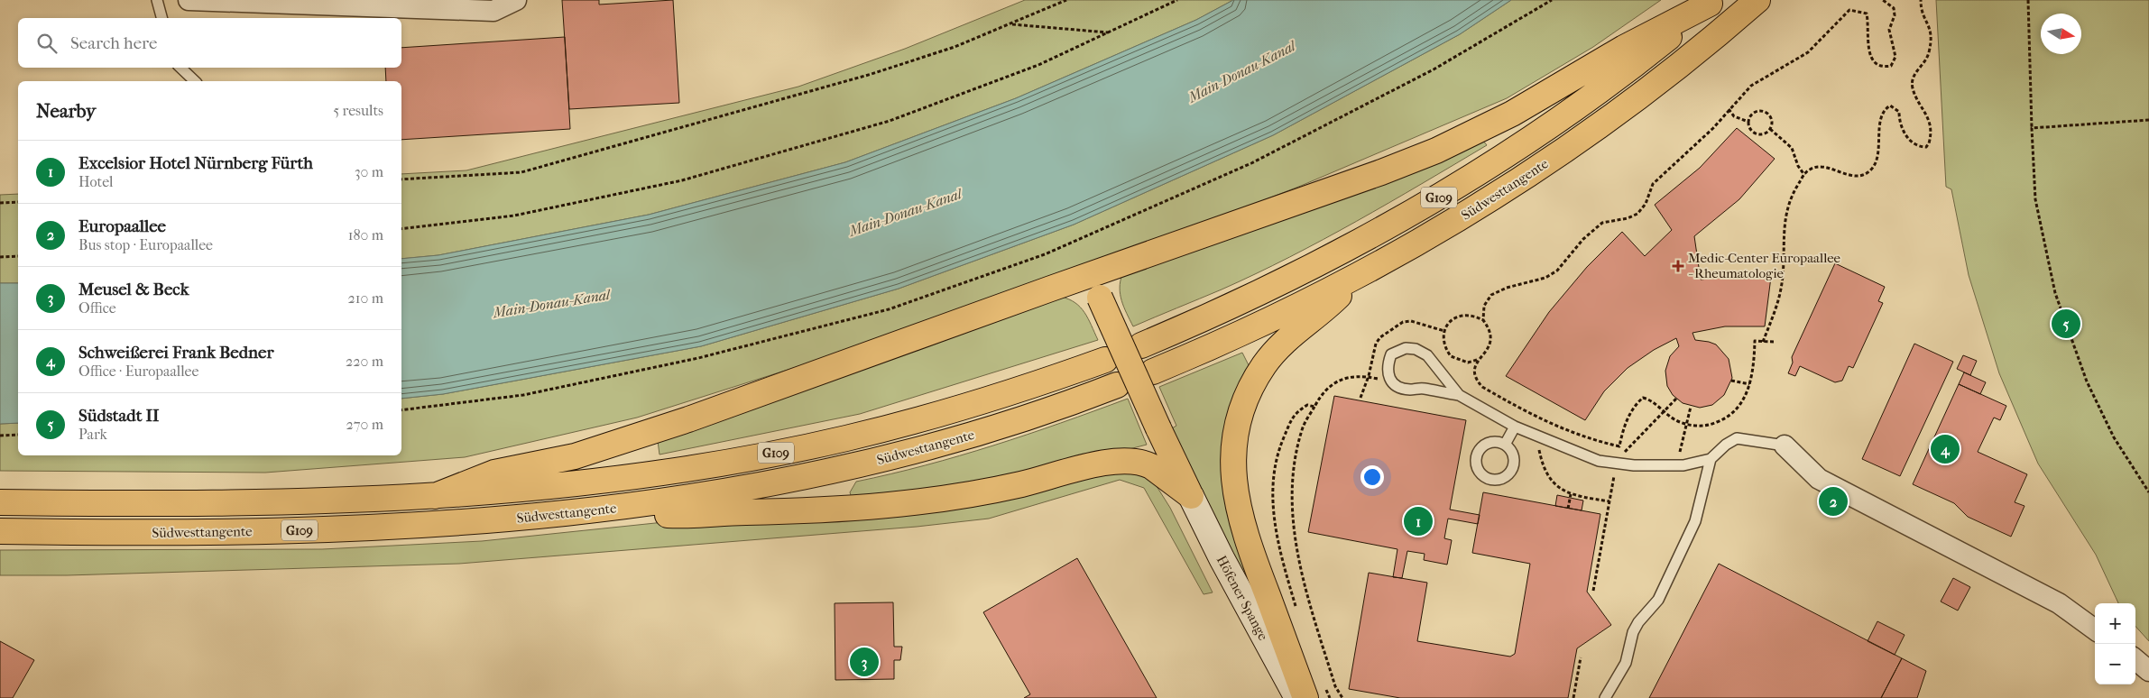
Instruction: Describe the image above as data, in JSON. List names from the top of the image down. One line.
{"streets":{"highway":["Südwesttangente","G109"],"main road":["Höfener Spange"]},"water":["Main-Donau-Kanal"],"places":{"health":["Medic-Center Europaallee - Rheumatologie"]},"north":"right","page":{"search":"Search here","heading":["Nearby","5 results"],"list":[{"mark":"1","name":"Excelsior Hotel Nürnberg Fürth","note":"Hotel","value":"30 m"},{"mark":"2","name":"Europaallee","note":"Bus stop · Europaallee","value":"180 m"},{"mark":"3","name":"Meusel & Beck","note":"Office","value":"210 m"},{"mark":"4","name":"Schweißerei Frank Bedner","note":"Office · Europaallee","value":"220 m"},{"mark":"5","name":"Südstadt II","note":"Park","value":"270 m"}],"pins":["5","4","2","1","3"],"map_buttons":["+","−"]}}
